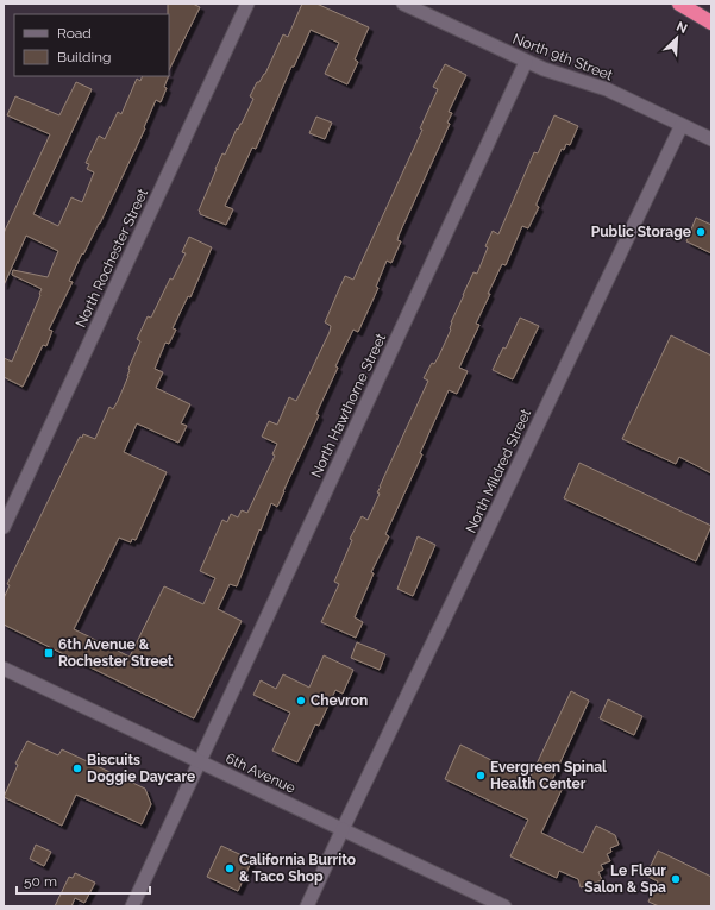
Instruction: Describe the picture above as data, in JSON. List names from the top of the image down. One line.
{"streets":{"street":["North 9th Street","North Rochester Street","North Hawthorne Street","North Mildred Street","6th Avenue"]},"crossings":[["North 9th Street","North Hawthorne Street"],["North 9th Street","North Mildred Street"],["North Hawthorne Street","6th Avenue"],["North Mildred Street","6th Avenue"]],"places":{"other":["Public Storage","Chevron","Biscuits Doggie Daycare","Evergreen Spinal Health Center","California Burrito & Taco Shop","Le Fleur Salon & Spa"],"transit":["6th Avenue & Rochester Street"]},"legend":["Road","Building"],"scale_bar":"50 m","north":"top right"}
